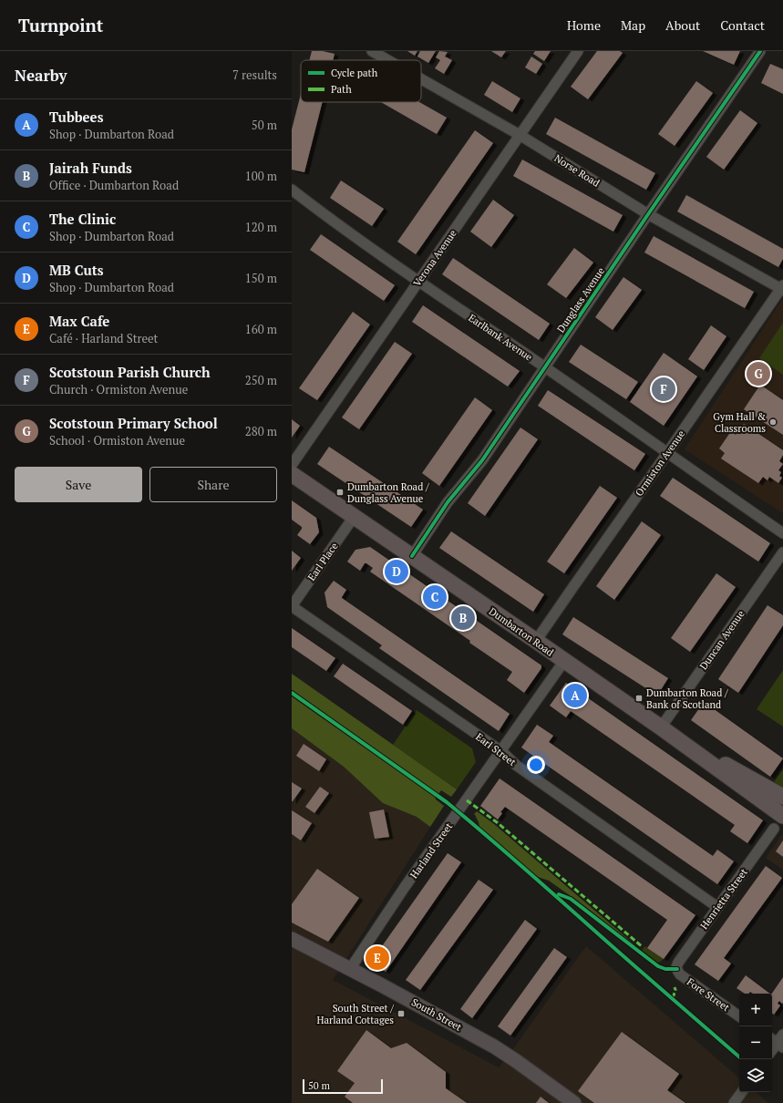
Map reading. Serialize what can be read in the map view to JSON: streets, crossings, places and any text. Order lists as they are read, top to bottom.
{
  "streets": {
    "main road": ["Dumbarton Road"],
    "street": [
      "Norse Road",
      "Verona Avenue",
      "Dunglass Avenue",
      "Earlbank Avenue",
      "Ormiston Avenue",
      "Earl Place",
      "Duncan Avenue",
      "Earl Street",
      "Harland Street",
      "Henrietta Street",
      "Fore Street",
      "South Street"
    ]
  },
  "crossings": [
    ["Norse Road", "Verona Avenue"],
    ["Norse Road", "Dunglass Avenue"],
    ["Norse Road", "Ormiston Avenue"],
    ["Verona Avenue", "Earlbank Avenue"],
    ["Dunglass Avenue", "Earlbank Avenue"],
    ["Dunglass Avenue", "Dumbarton Road"],
    ["Earlbank Avenue", "Ormiston Avenue"],
    ["Ormiston Avenue", "Dumbarton Road"],
    ["Earl Place", "Dumbarton Road"],
    ["Earl Place", "Earl Street"],
    ["Dumbarton Road", "Duncan Avenue"],
    ["Dumbarton Road", "Harland Street"],
    ["Dumbarton Road", "Henrietta Street"],
    ["Earl Street", "Harland Street"],
    ["Earl Street", "Henrietta Street"],
    ["Harland Street", "South Street"],
    ["Henrietta Street", "Fore Street"]
  ],
  "places": {
    "other": ["Gym Hall & Classrooms"],
    "transit": ["Dumbarton Road / Dunglass Avenue", "Dumbarton Road / Bank of Scotland", "South Street / Harland Cottages"]
  },
  "legend": ["Cycle path", "Path"],
  "scale_bar": "50 m",
  "page": {
    "header": "Turnpoint",
    "nav": [
      "Home",
      "Map",
      "About",
      "Contact"
    ],
    "heading": ["Nearby", "7 results"],
    "list": [
      {
        "mark": "A",
        "name": "Tubbees",
        "note": "Shop · Dumbarton Road",
        "value": "50 m"
      },
      {
        "mark": "B",
        "name": "Jairah Funds",
        "note": "Office · Dumbarton Road",
        "value": "100 m"
      },
      {
        "mark": "C",
        "name": "The Clinic",
        "note": "Shop · Dumbarton Road",
        "value": "120 m"
      },
      {
        "mark": "D",
        "name": "MB Cuts",
        "note": "Shop · Dumbarton Road",
        "value": "150 m"
      },
      {
        "mark": "E",
        "name": "Max Cafe",
        "note": "Café · Harland Street",
        "value": "160 m"
      },
      {
        "mark": "F",
        "name": "Scotstoun Parish Church",
        "note": "Church · Ormiston Avenue",
        "value": "250 m"
      },
      {
        "mark": "G",
        "name": "Scotstoun Primary School",
        "note": "School · Ormiston Avenue",
        "value": "280 m"
      }
    ],
    "pins": [
      "G",
      "F",
      "D",
      "C",
      "B",
      "A",
      "E"
    ],
    "buttons": ["Save", "Share"],
    "map_buttons": ["+", "−"],
    "scale": "50 m"
  }
}
